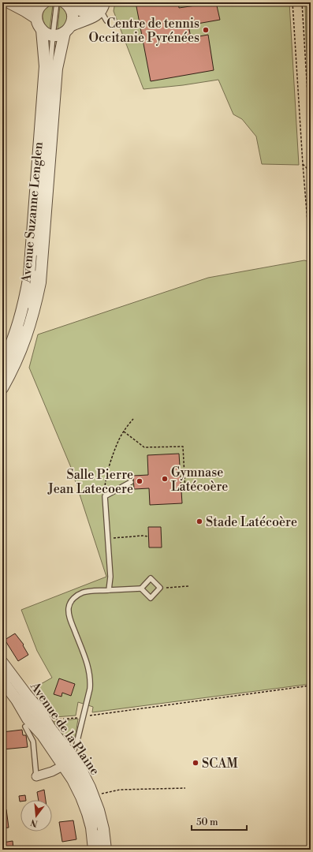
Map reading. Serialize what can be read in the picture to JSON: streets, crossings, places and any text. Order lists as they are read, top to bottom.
{
  "streets": {
    "street": ["Avenue Suzanne Lenglen", "Avenue de la Plaine"]
  },
  "places": [
    "Centre de tennis Occitanie Pyrénées",
    "Gymnase Latécoère",
    "Salle Pierre Jean Latecoere",
    "Stade Latécoère",
    "SCAM"
  ],
  "scale_bar": "50 m",
  "north": "bottom"
}
